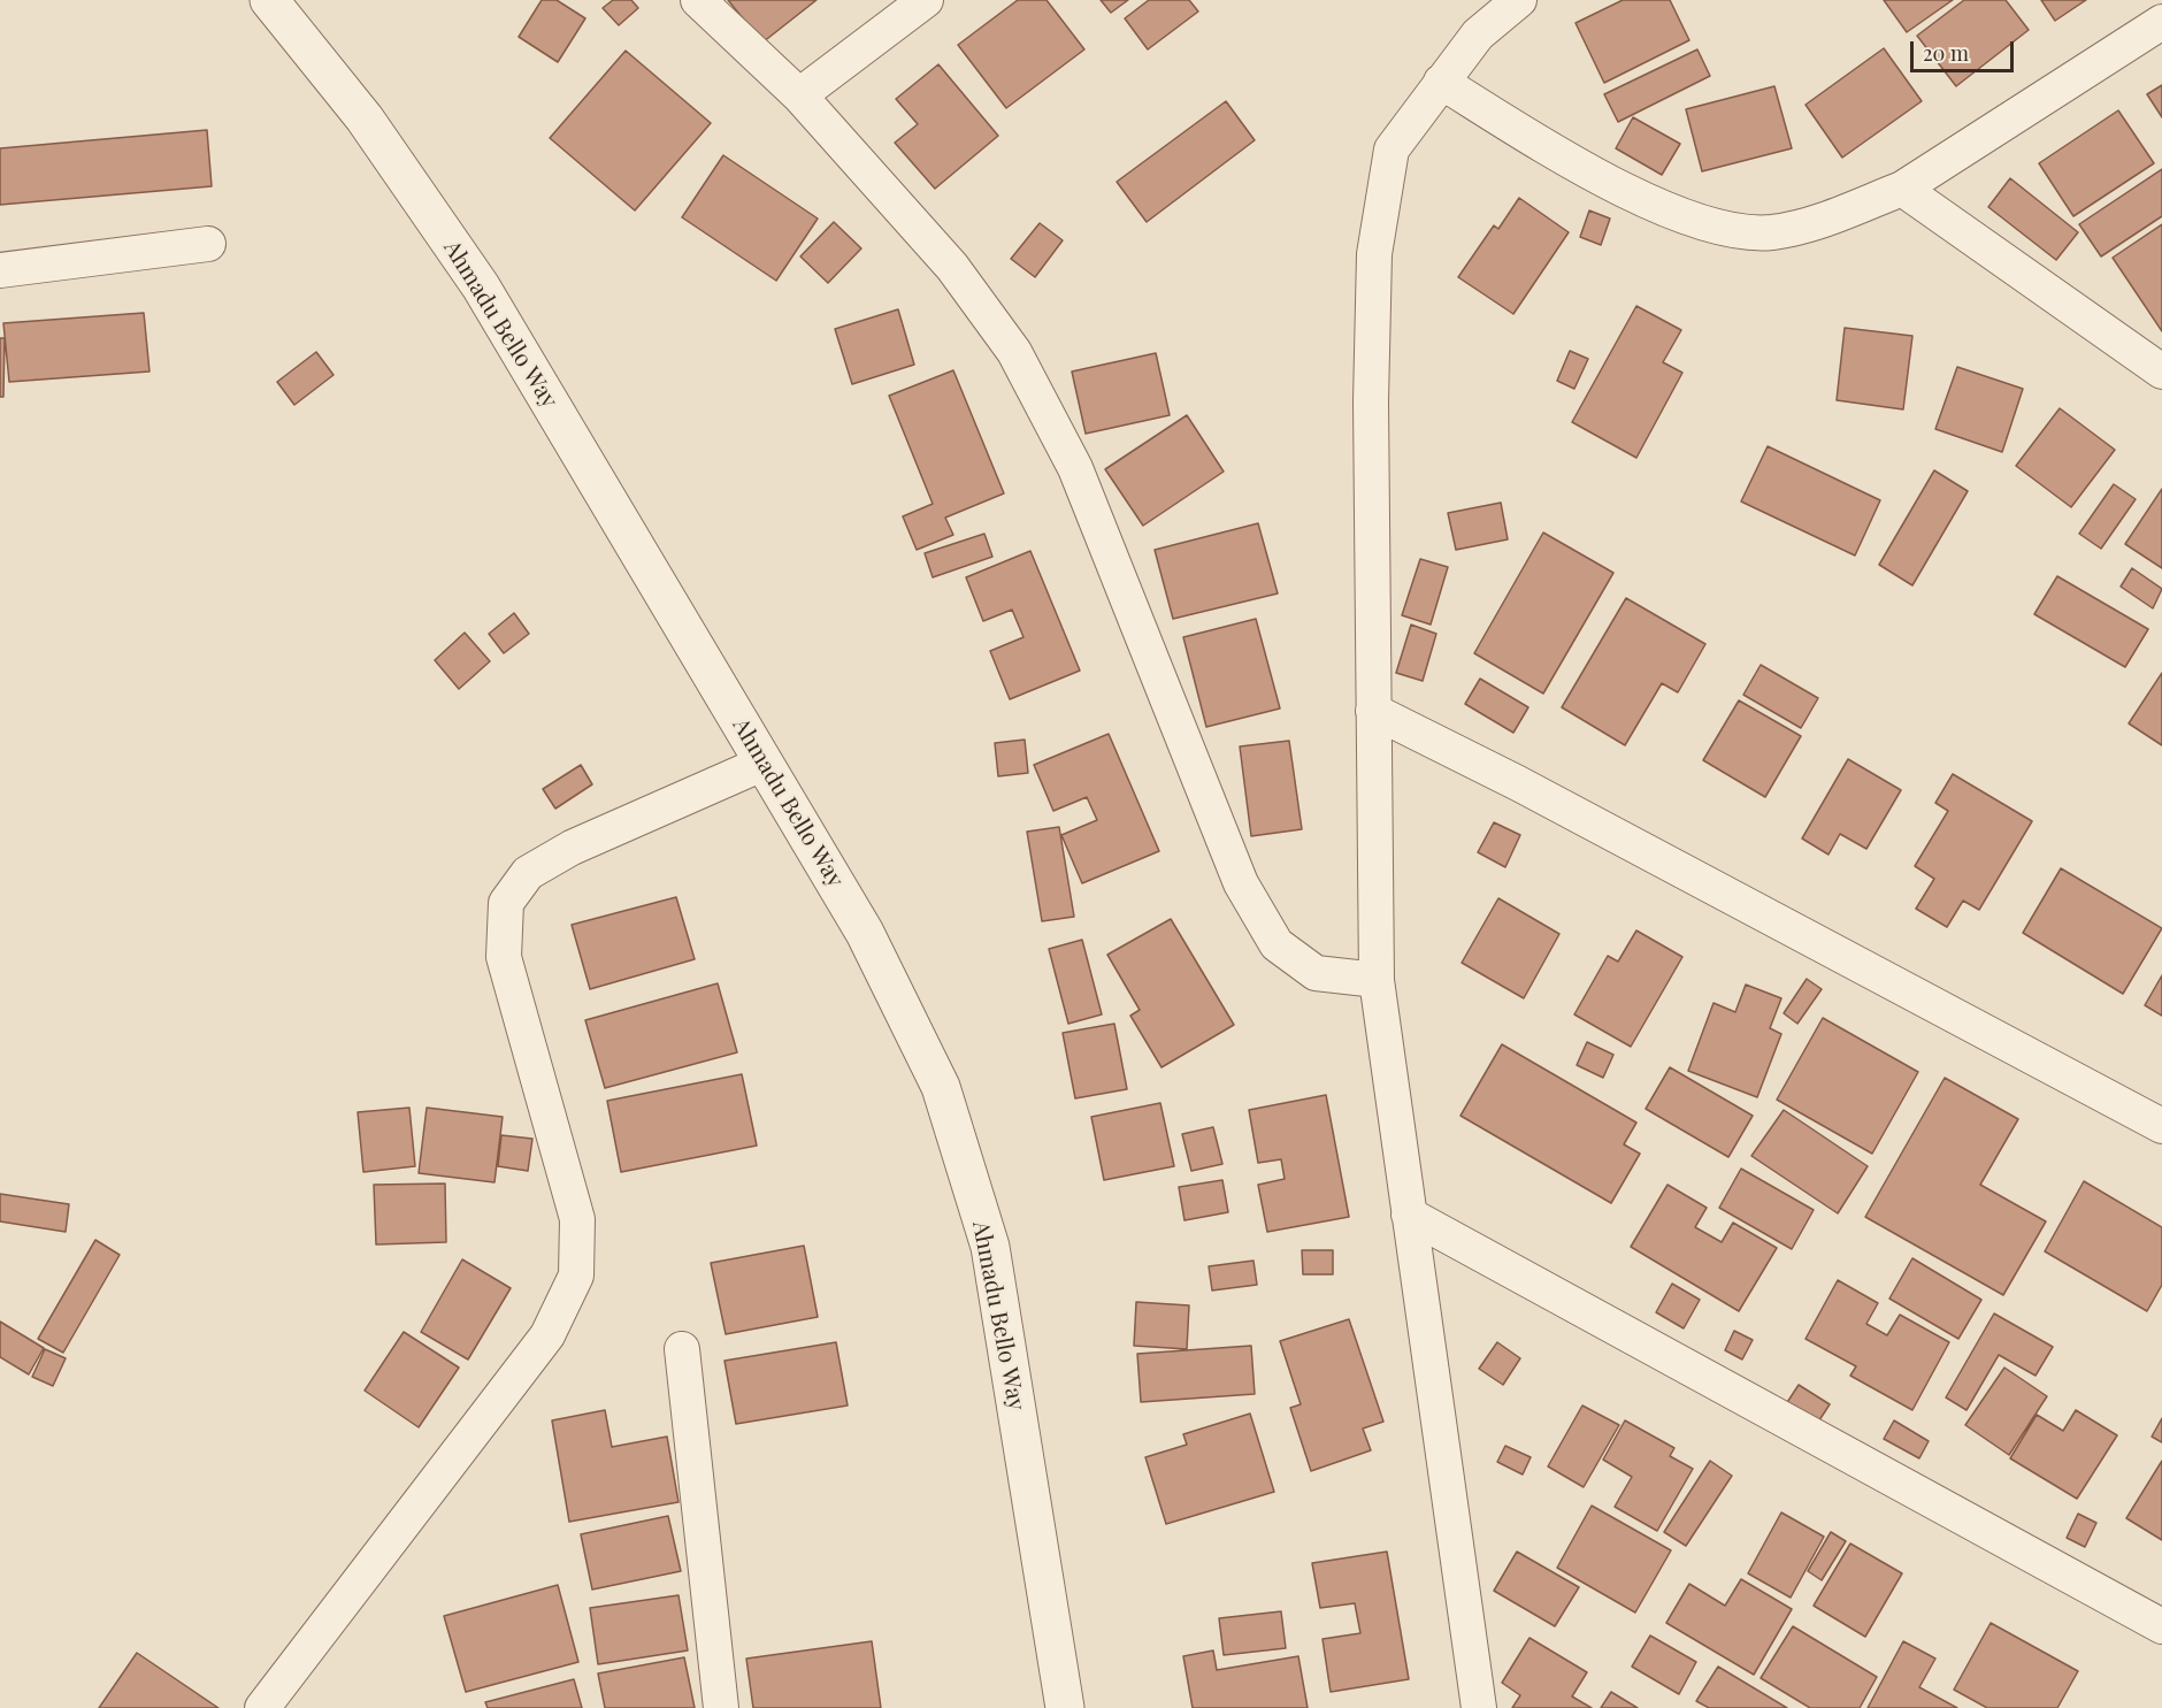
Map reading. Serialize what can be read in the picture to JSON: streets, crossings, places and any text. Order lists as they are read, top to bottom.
{
  "streets": {
    "street": ["Ahmadu Bello Way"]
  },
  "scale_bar": "20 m"
}
